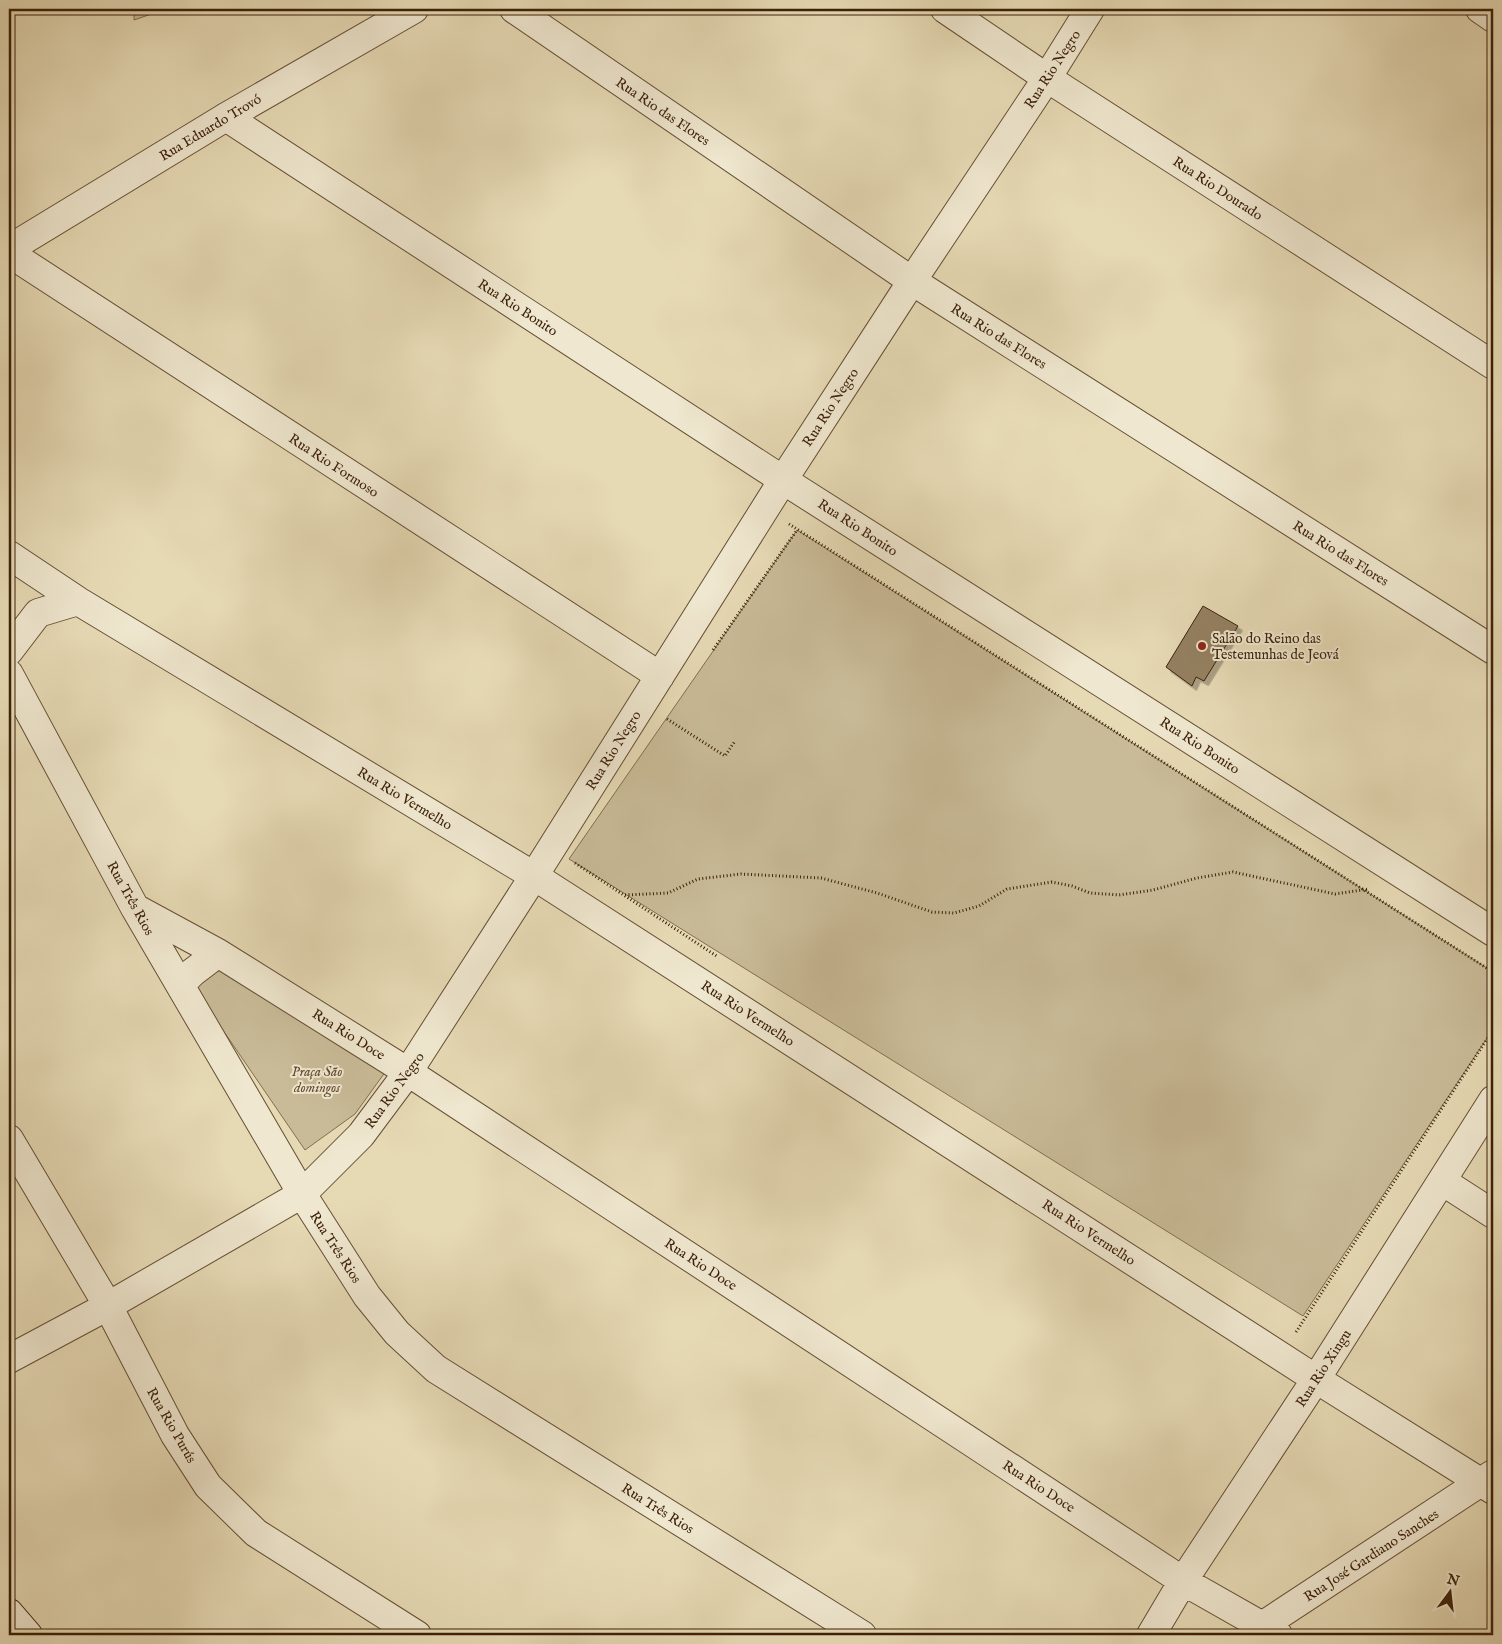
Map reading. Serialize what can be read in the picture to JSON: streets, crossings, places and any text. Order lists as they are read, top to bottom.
{
  "streets": {
    "street": [
      "Rua Rio Negro",
      "Rua Rio das Flores",
      "Rua Eduardo Trovó",
      "Rua Rio Dourado",
      "Rua Rio Bonito",
      "Rua Rio Formoso",
      "Rua Rio Vermelho",
      "Rua Três Rios",
      "Rua Rio Doce",
      "Rua Rio Xingu",
      "Rua Rio Purús",
      "Rua José Gardiano Sanches"
    ]
  },
  "crossings": [
    ["Rua Rio Negro", "Rua Rio das Flores"],
    ["Rua Rio Negro", "Rua Rio Dourado"],
    ["Rua Rio Negro", "Rua Rio Bonito"],
    ["Rua Rio Negro", "Rua Rio Formoso"],
    ["Rua Rio Negro", "Rua Rio Vermelho"],
    ["Rua Rio Negro", "Rua Três Rios"],
    ["Rua Rio Negro", "Rua Rio Doce"],
    ["Rua Rio Negro", "Rua Rio Purús"],
    ["Rua Eduardo Trovó", "Rua Rio Bonito"],
    ["Rua Rio Vermelho", "Rua Rio Xingu"],
    ["Rua Rio Vermelho", "Rua José Gardiano Sanches"],
    ["Rua Três Rios", "Rua Rio Doce"],
    ["Rua Rio Doce", "Rua Rio Xingu"],
    ["Rua Rio Doce", "Rua José Gardiano Sanches"]
  ],
  "parks": ["Praça São domingos"],
  "places": ["Salão do Reino das Testemunhas de Jeová"],
  "north": "top"
}
